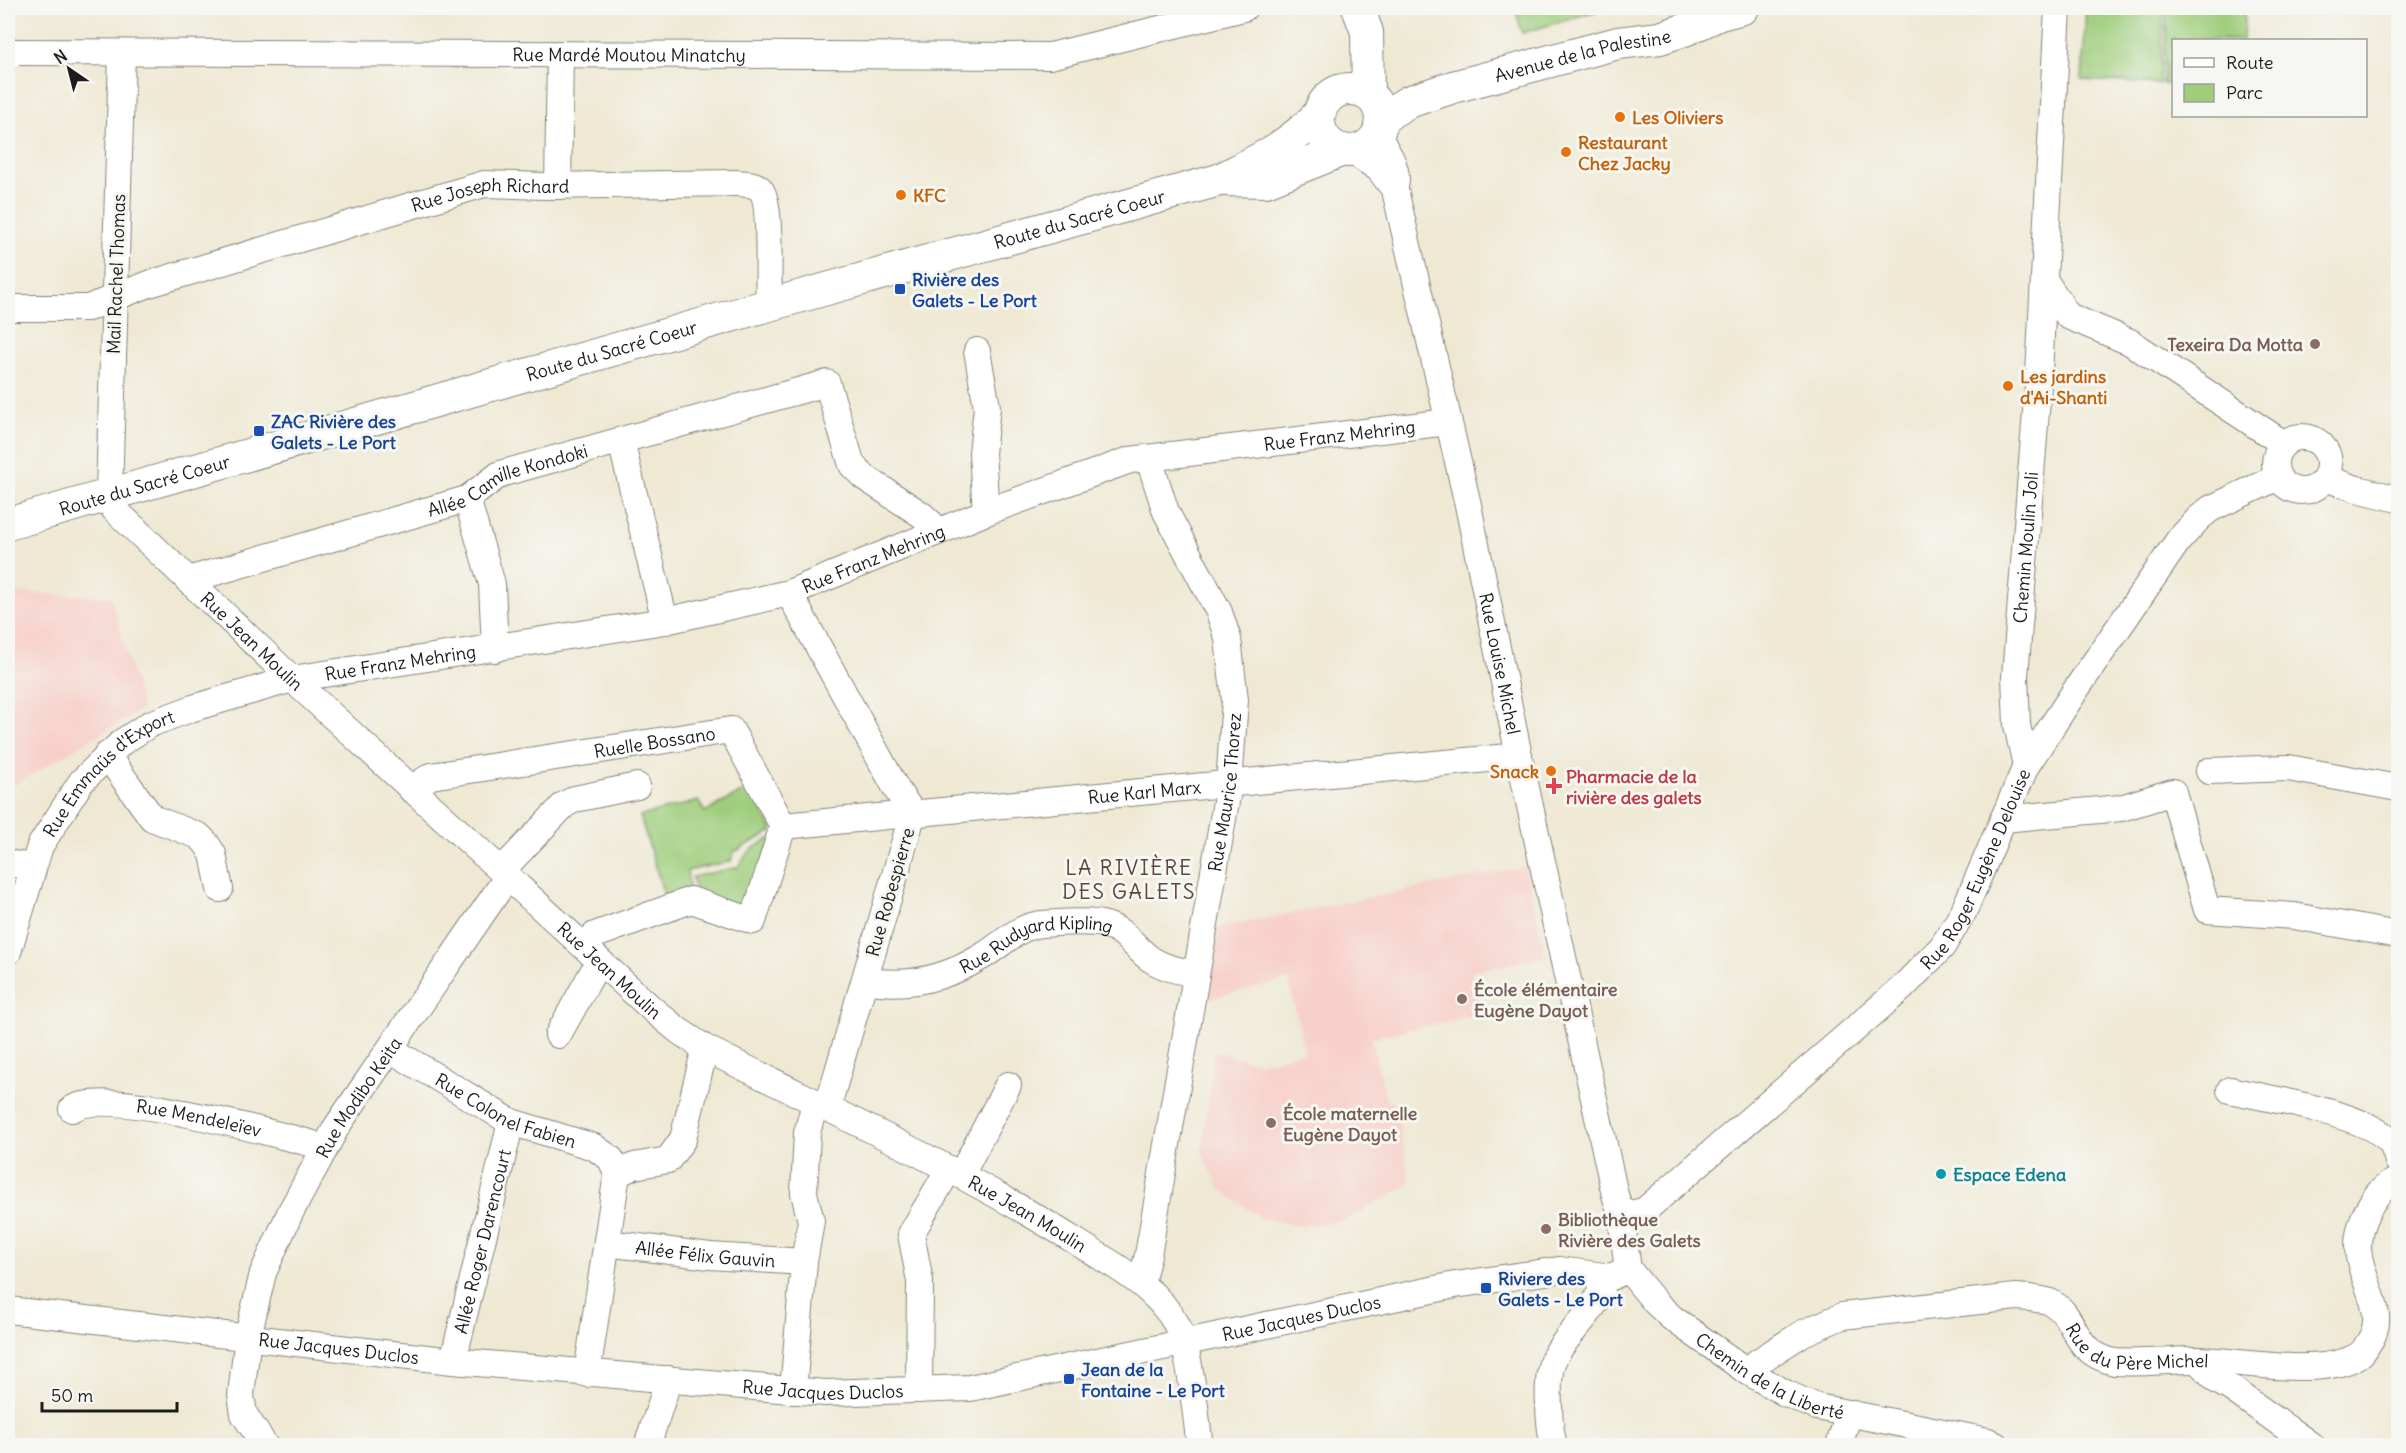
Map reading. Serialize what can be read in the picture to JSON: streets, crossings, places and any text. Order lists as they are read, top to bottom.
{
  "streets": {
    "main road": ["Avenue de la Palestine", "Route du Sacré Coeur"],
    "street": [
      "Rue Mardé Moutou Minatchy",
      "Rue Joseph Richard",
      "Mail Rachel Thomas",
      "Rue Franz Mehring",
      "Allée Camille Kondoki",
      "Chemin Moulin Joli",
      "Rue Jean Moulin",
      "Rue Louise Michel",
      "Ruelle Bossano",
      "Rue Emmaüs d'Export",
      "Rue Karl Marx",
      "Rue Maurice Thorez",
      "Rue Roger Eugène Delouise",
      "Rue Robespierre",
      "Rue Rudyard Kipling",
      "Rue Modibo Keita",
      "Rue Colonel Fabien",
      "Rue Mendeleïev",
      "Allée Roger Darencourt",
      "Allée Félix Gauvin",
      "Rue Jacques Duclos",
      "Rue du Père Michel",
      "Chemin de la Liberté"
    ]
  },
  "crossings": [
    ["Rue Mardé Moutou Minatchy", "Mail Rachel Thomas"],
    ["Avenue de la Palestine", "Route du Sacré Coeur"],
    ["Avenue de la Palestine", "Rue Louise Michel"],
    ["Rue Joseph Richard", "Route du Sacré Coeur"],
    ["Rue Joseph Richard", "Mail Rachel Thomas"],
    ["Route du Sacré Coeur", "Mail Rachel Thomas"],
    ["Route du Sacré Coeur", "Rue Jean Moulin"],
    ["Route du Sacré Coeur", "Rue Louise Michel"],
    ["Mail Rachel Thomas", "Rue Jean Moulin"],
    ["Rue Franz Mehring", "Allée Camille Kondoki"],
    ["Rue Franz Mehring", "Rue Jean Moulin"],
    ["Rue Franz Mehring", "Rue Louise Michel"],
    ["Rue Franz Mehring", "Rue Emmaüs d'Export"],
    ["Rue Franz Mehring", "Rue Maurice Thorez"],
    ["Rue Franz Mehring", "Rue Robespierre"],
    ["Allée Camille Kondoki", "Rue Jean Moulin"],
    ["Chemin Moulin Joli", "Rue Roger Eugène Delouise"],
    ["Rue Jean Moulin", "Ruelle Bossano"],
    ["Rue Jean Moulin", "Rue Emmaüs d'Export"],
    ["Rue Jean Moulin", "Rue Maurice Thorez"],
    ["Rue Jean Moulin", "Rue Robespierre"],
    ["Rue Jean Moulin", "Rue Modibo Keita"],
    ["Rue Jean Moulin", "Rue Jacques Duclos"],
    ["Rue Louise Michel", "Rue Karl Marx"],
    ["Rue Louise Michel", "Rue Roger Eugène Delouise"],
    ["Ruelle Bossano", "Rue Karl Marx"],
    ["Rue Karl Marx", "Rue Maurice Thorez"],
    ["Rue Karl Marx", "Rue Robespierre"],
    ["Rue Maurice Thorez", "Rue Rudyard Kipling"],
    ["Rue Robespierre", "Rue Rudyard Kipling"],
    ["Rue Robespierre", "Allée Félix Gauvin"],
    ["Rue Robespierre", "Rue Jacques Duclos"],
    ["Rue Modibo Keita", "Rue Colonel Fabien"],
    ["Rue Modibo Keita", "Rue Mendeleïev"],
    ["Rue Modibo Keita", "Rue Jacques Duclos"],
    ["Rue Colonel Fabien", "Allée Roger Darencourt"],
    ["Allée Roger Darencourt", "Rue Jacques Duclos"],
    ["Rue Jacques Duclos", "Chemin de la Liberté"],
    ["Rue du Père Michel", "Chemin de la Liberté"]
  ],
  "districts": ["LA RIVIÈRE DES GALETS"],
  "places": {
    "other": [
      "Les Oliviers",
      "Restaurant Chez Jacky",
      "KFC",
      "Texeira Da Motta",
      "Les jardins d'Ai-Shanti",
      "Snack",
      "École élémentaire Eugène Dayot",
      "École maternelle Eugène Dayot",
      "Espace Edena",
      "Bibliothèque Rivière des Galets"
    ],
    "transit": [
      "Rivière des Galets - Le Port",
      "ZAC Rivière des Galets - Le Port",
      "Riviere des Galets - Le Port",
      "Jean de la Fontaine - Le Port"
    ],
    "health": ["Pharmacie de la rivière des galets"]
  },
  "legend": ["Route", "Parc"],
  "scale_bar": "50 m",
  "north": "top left"
}
